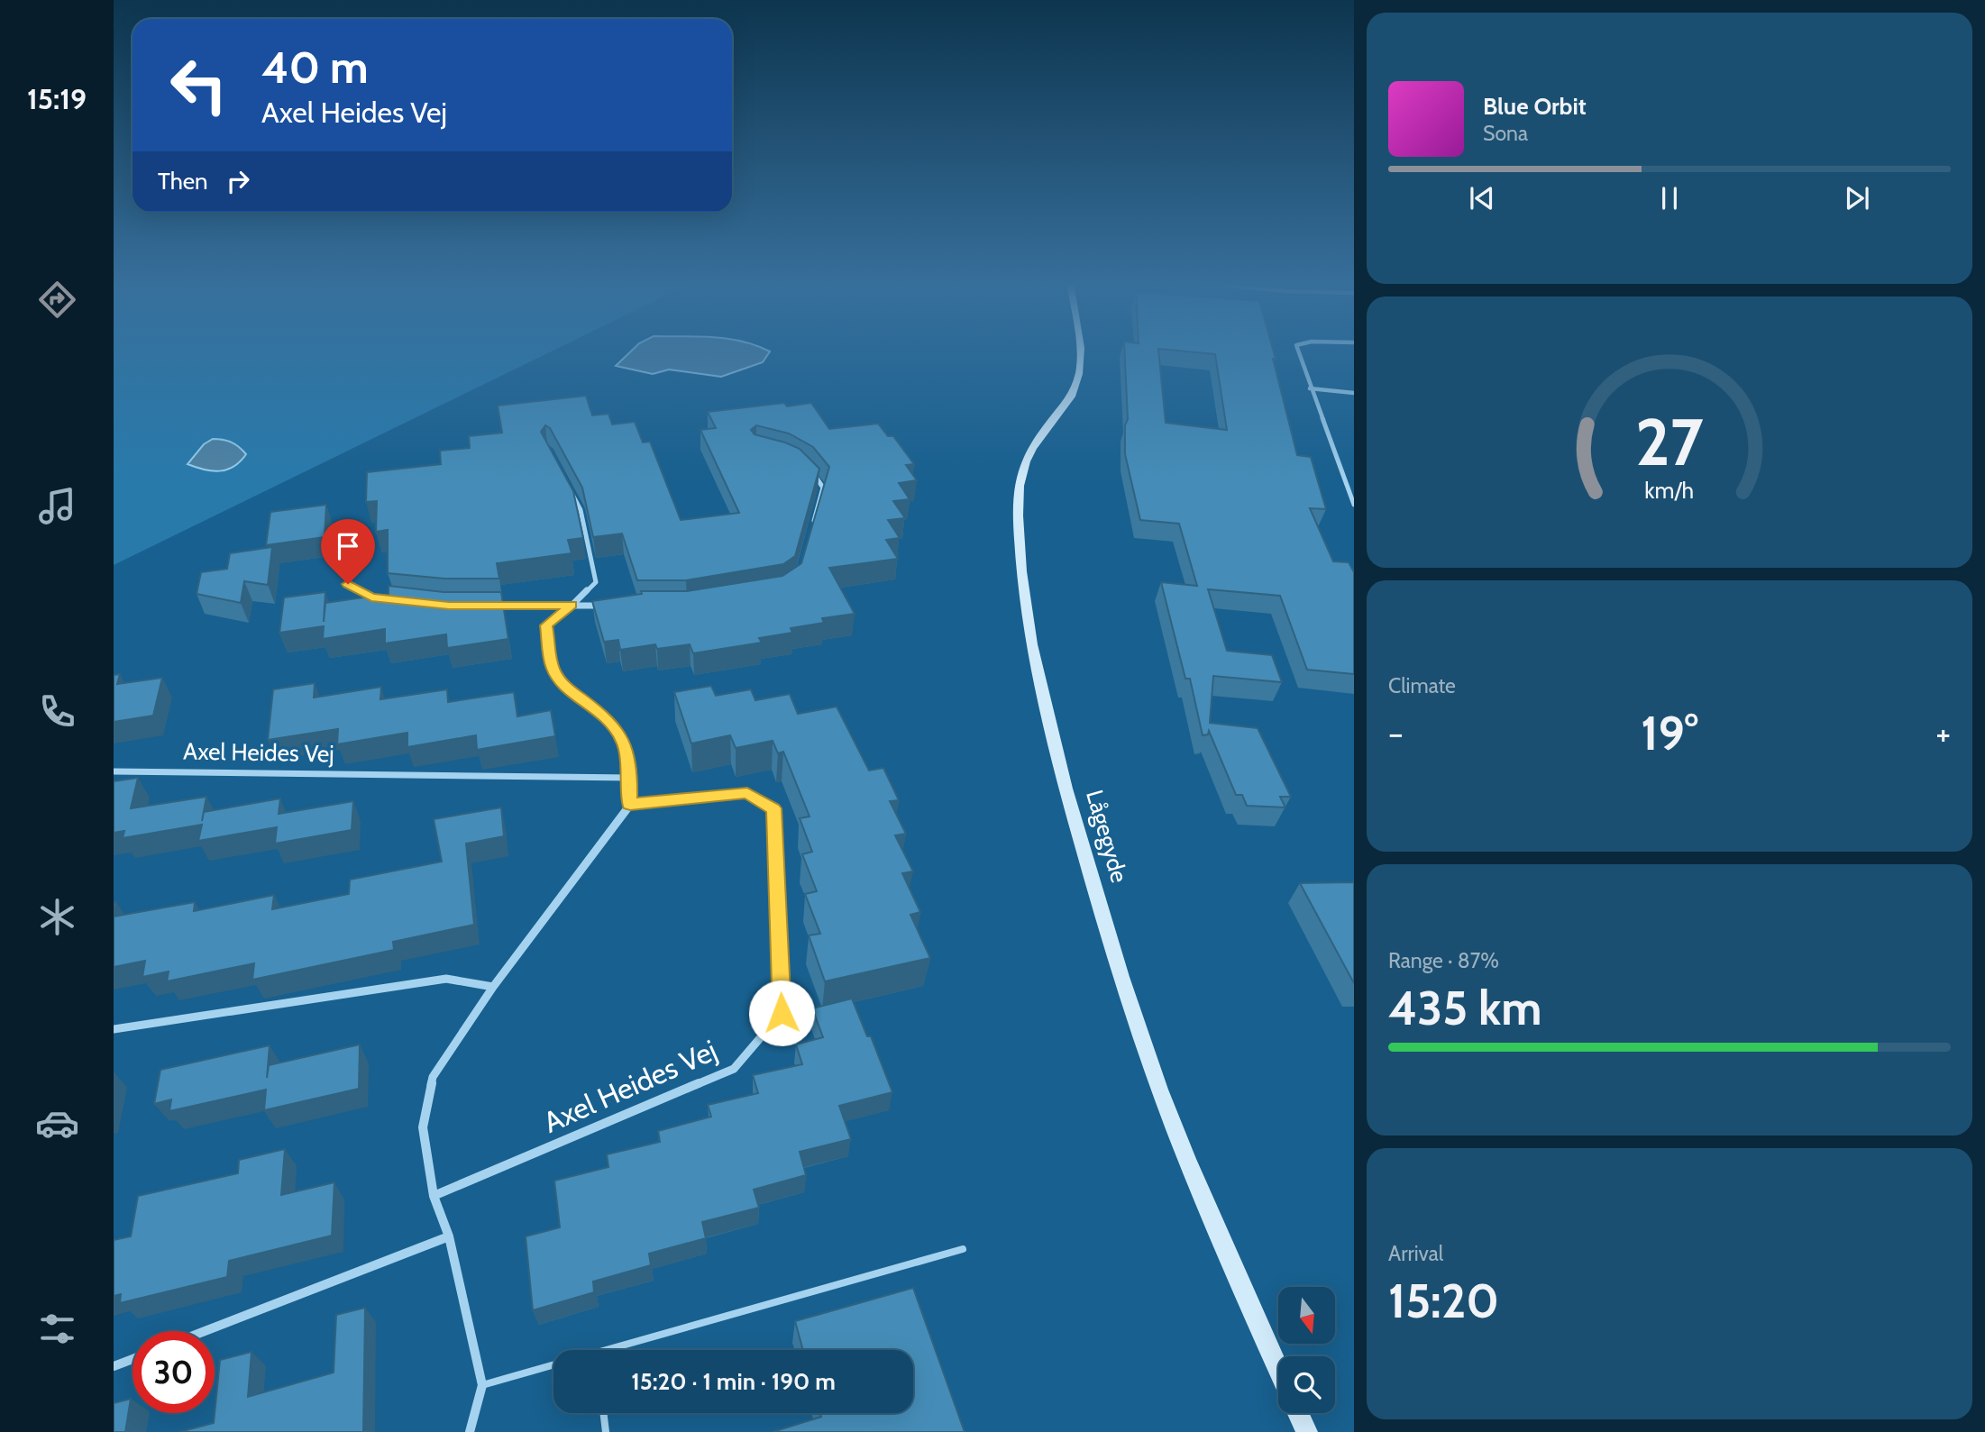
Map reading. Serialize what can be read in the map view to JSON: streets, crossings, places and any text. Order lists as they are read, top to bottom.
{
  "streets": {
    "street": ["Axel Heides Vej", "Lågegyde"]
  },
  "north": "bottom",
  "page": {
    "tabs": "15:19",
    "turn": ["40 m", "Axel Heides Vej"],
    "song": ["Blue Orbit", "Sona"],
    "then": "Then",
    "tile": [
      "Climate",
      ["Range · 87%", "435 km"],
      ["Arrival", "15:20"]
    ],
    "heat": ["−", "19°", "+"],
    "limit": "30",
    "trip": "15:20 · 1 min · 190 m",
    "gauge": ["27", "km/h"]
  }
}
